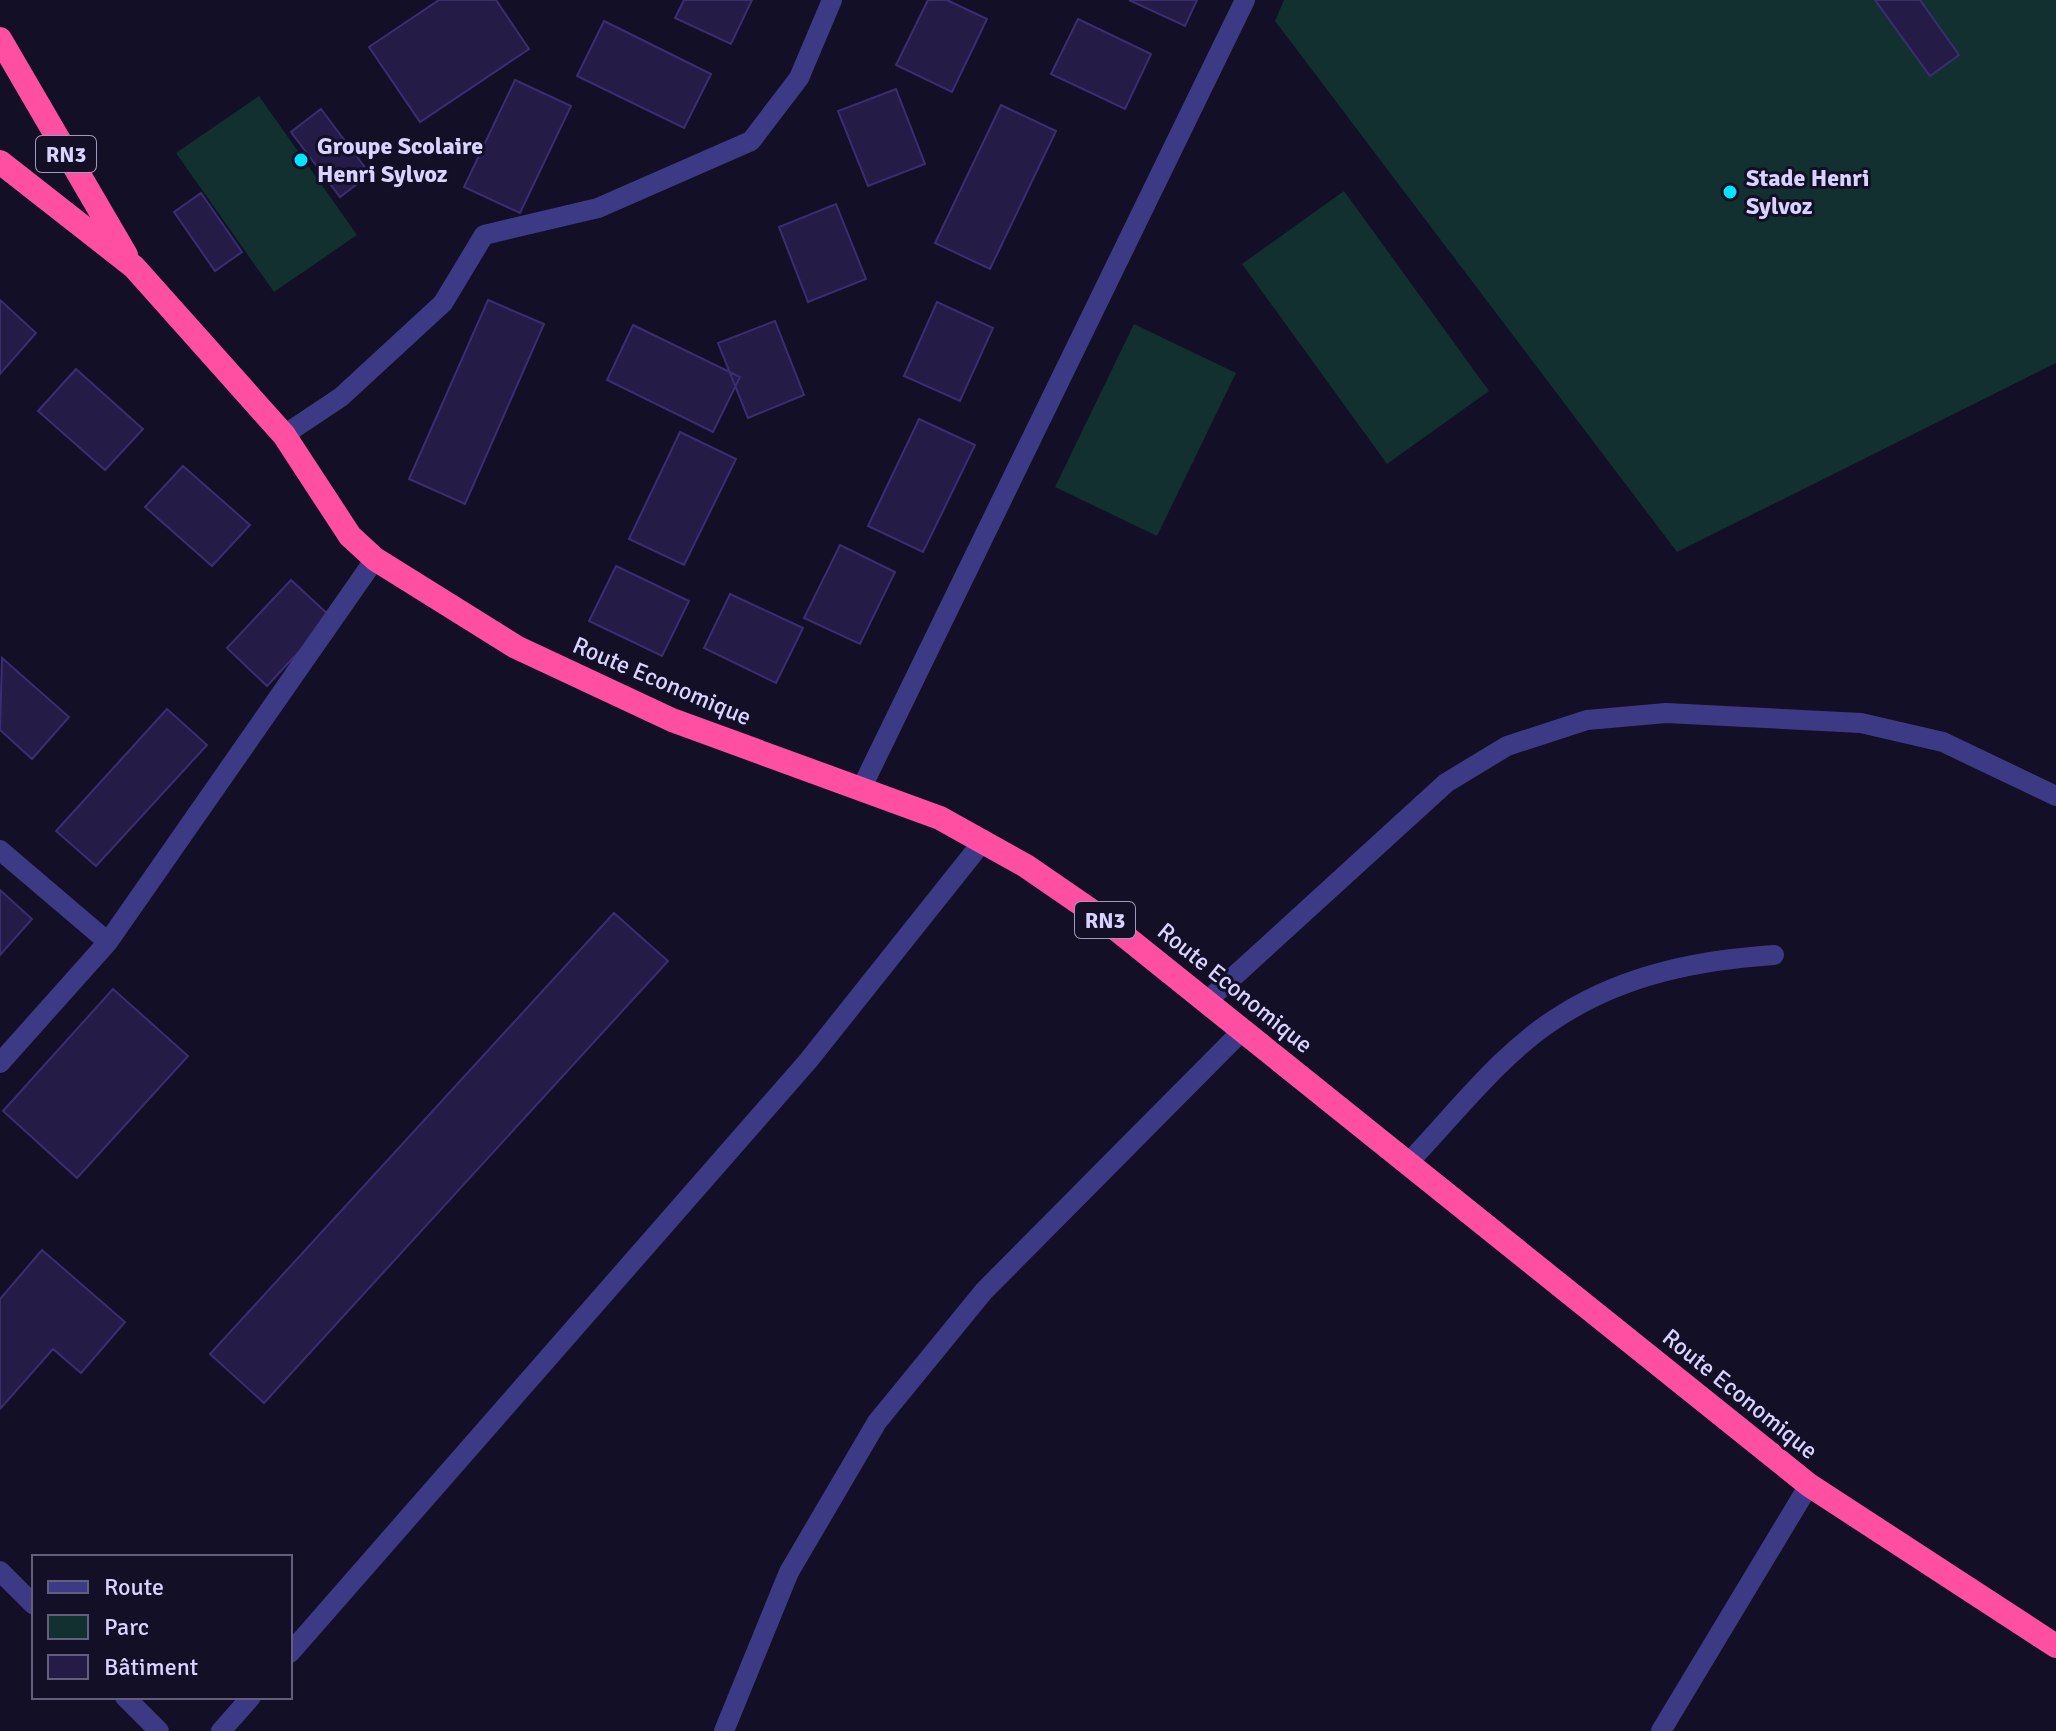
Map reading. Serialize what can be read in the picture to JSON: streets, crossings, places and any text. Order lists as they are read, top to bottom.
{
  "streets": {
    "highway": ["RN3", "Route Economique"]
  },
  "places": ["Groupe Scolaire Henri Sylvoz", "Stade Henri Sylvoz"],
  "legend": ["Route", "Parc", "Bâtiment"]
}
